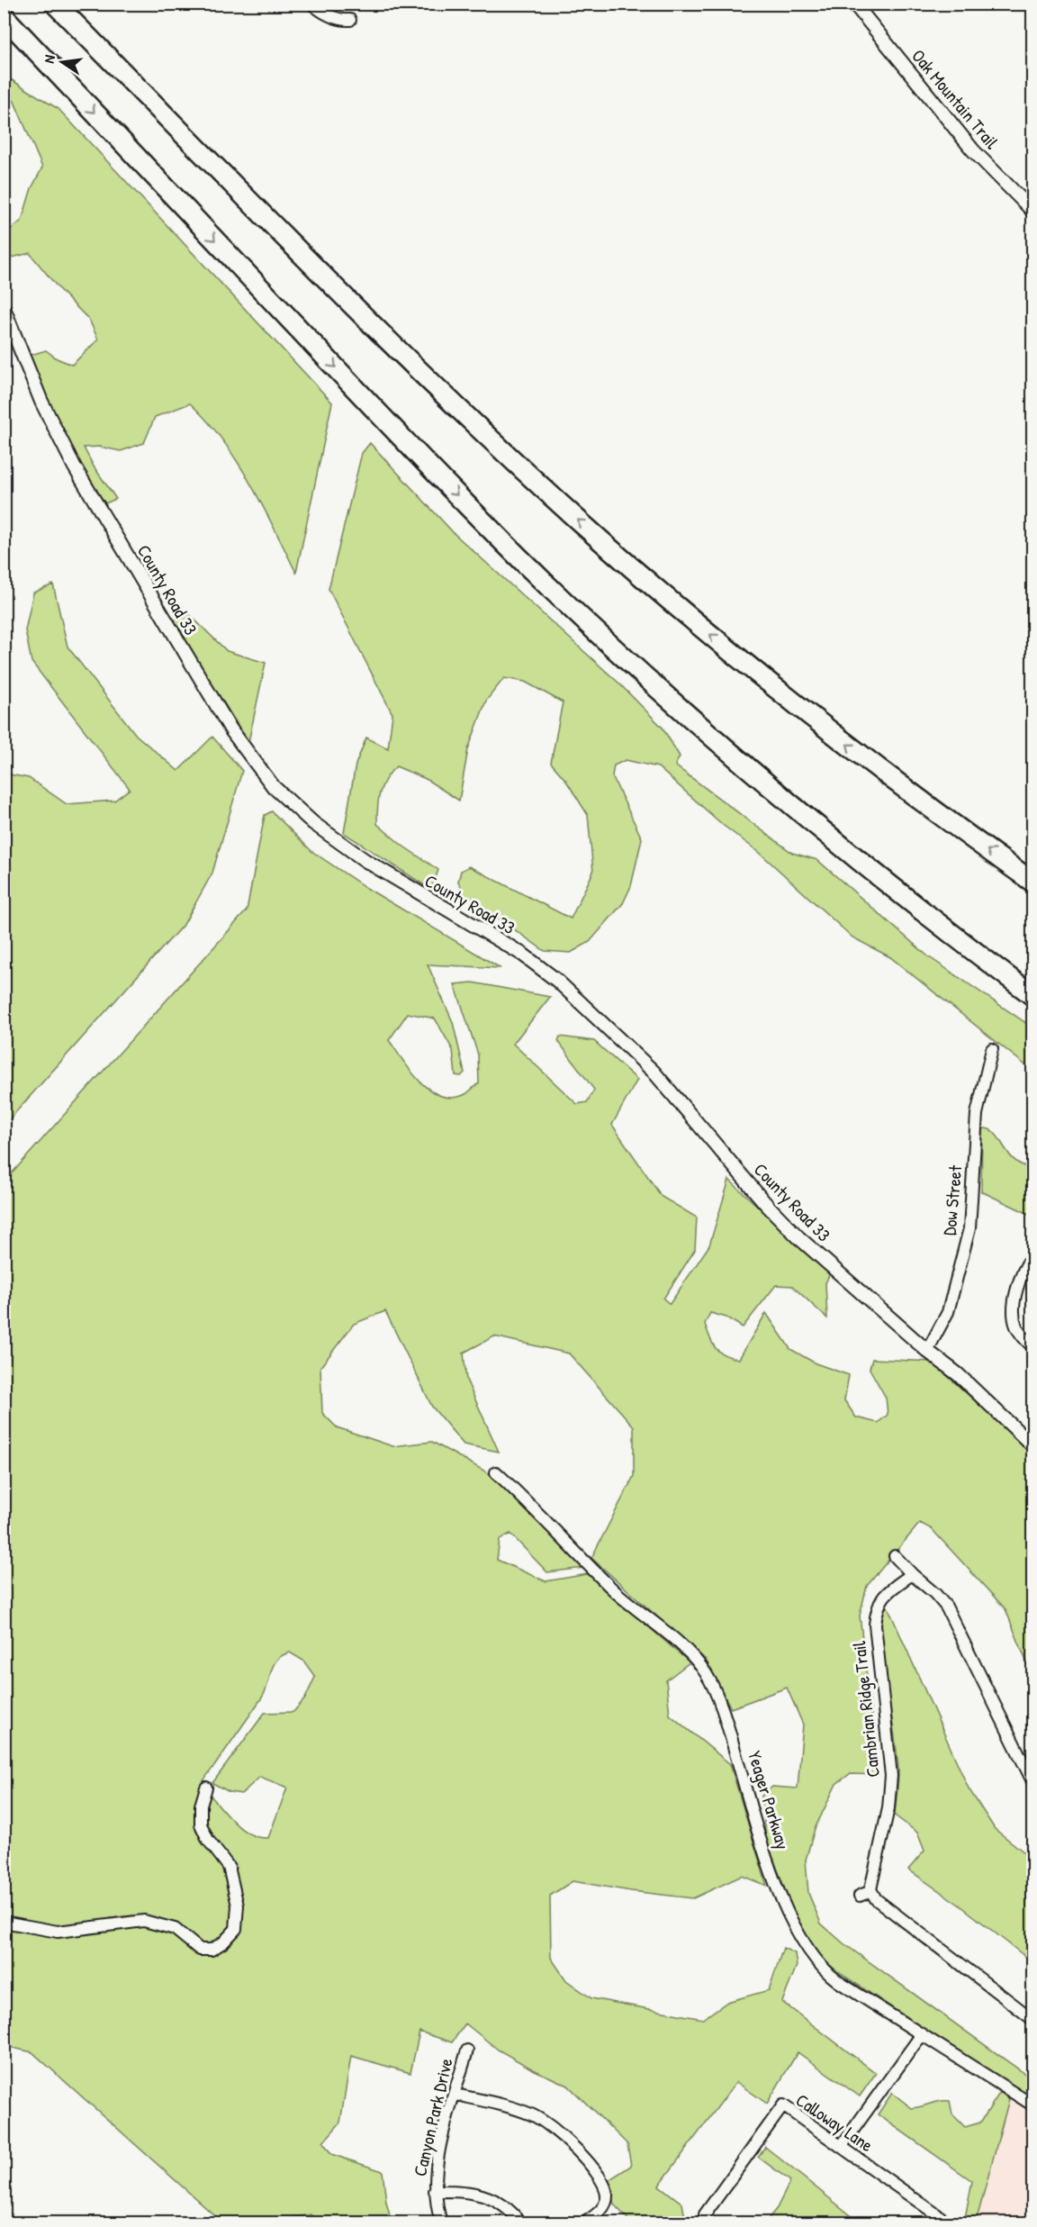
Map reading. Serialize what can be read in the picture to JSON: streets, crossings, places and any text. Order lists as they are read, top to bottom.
{
  "streets": {
    "street": [
      "Oak Mountain Trail",
      "County Road 33",
      "Dow Street",
      "Cambrian Ridge Trail",
      "Yeager Parkway",
      "Canyon Park Drive",
      "Calloway Lane"
    ]
  },
  "crossings": [
    ["County Road 33", "Dow Street"]
  ],
  "north": "left"
}
